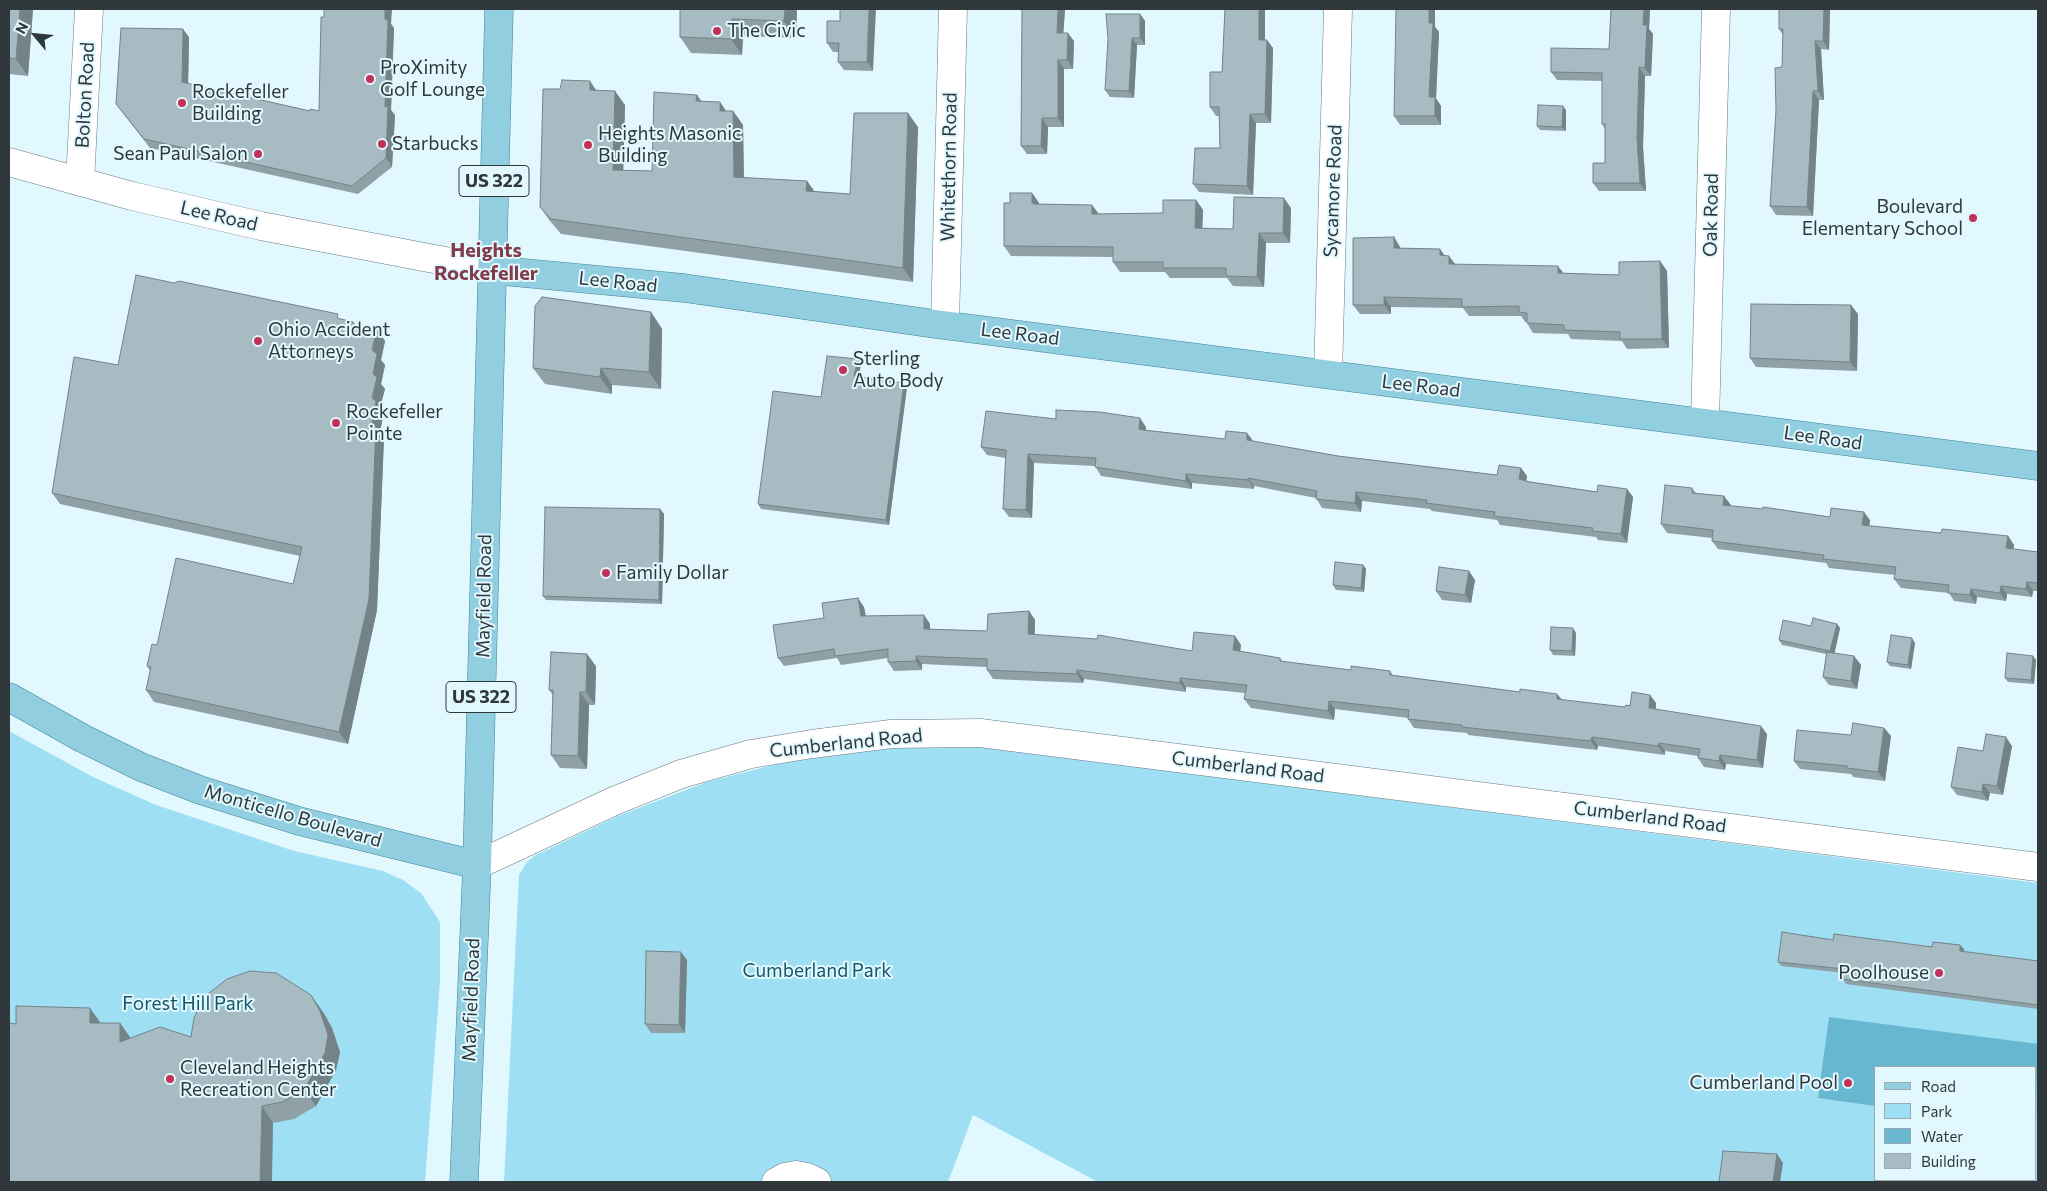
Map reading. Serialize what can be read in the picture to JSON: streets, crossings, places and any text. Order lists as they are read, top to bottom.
{
  "streets": {
    "main road": [
      "US 322",
      "Lee Road",
      "Mayfield Road",
      "Monticello Boulevard"
    ],
    "street": [
      "Bolton Road",
      "Whitethorn Road",
      "Sycamore Road",
      "Oak Road",
      "Cumberland Road"
    ]
  },
  "crossings": [
    ["Bolton Road", "Lee Road"],
    ["Whitethorn Road", "Lee Road"],
    ["Sycamore Road", "Lee Road"],
    ["Oak Road", "Lee Road"],
    ["Lee Road", "Mayfield Road"],
    ["Mayfield Road", "Cumberland Road"],
    ["Mayfield Road", "Monticello Boulevard"],
    ["Cumberland Road", "Monticello Boulevard"]
  ],
  "districts": ["Heights Rockefeller"],
  "parks": ["Cumberland Park", "Forest Hill Park"],
  "places": [
    "The Civic",
    "ProXimity Golf Lounge",
    "Rockefeller Building",
    "Starbucks",
    "Heights Masonic Building",
    "Sean Paul Salon",
    "Boulevard Elementary School",
    "Ohio Accident Attorneys",
    "Sterling Auto Body",
    "Rockefeller Pointe",
    "Family Dollar",
    "Poolhouse",
    "Cleveland Heights Recreation Center",
    "Cumberland Pool"
  ],
  "legend": [
    "Road",
    "Park",
    "Water",
    "Building"
  ],
  "north": "top left"
}
